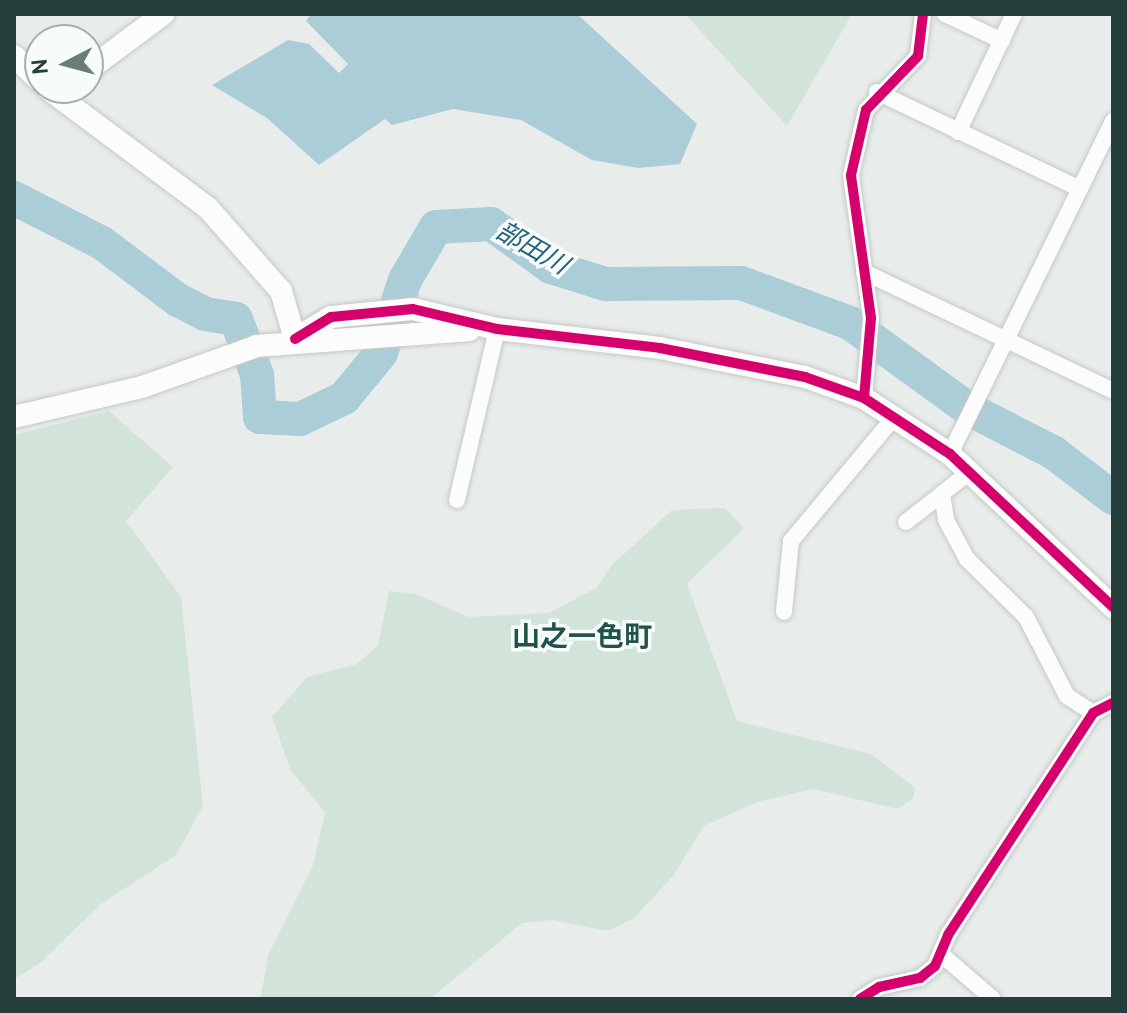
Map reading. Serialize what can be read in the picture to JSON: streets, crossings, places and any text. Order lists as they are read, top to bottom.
{
  "districts": ["山之一色町"],
  "water": ["部田川"],
  "north": "left"
}
